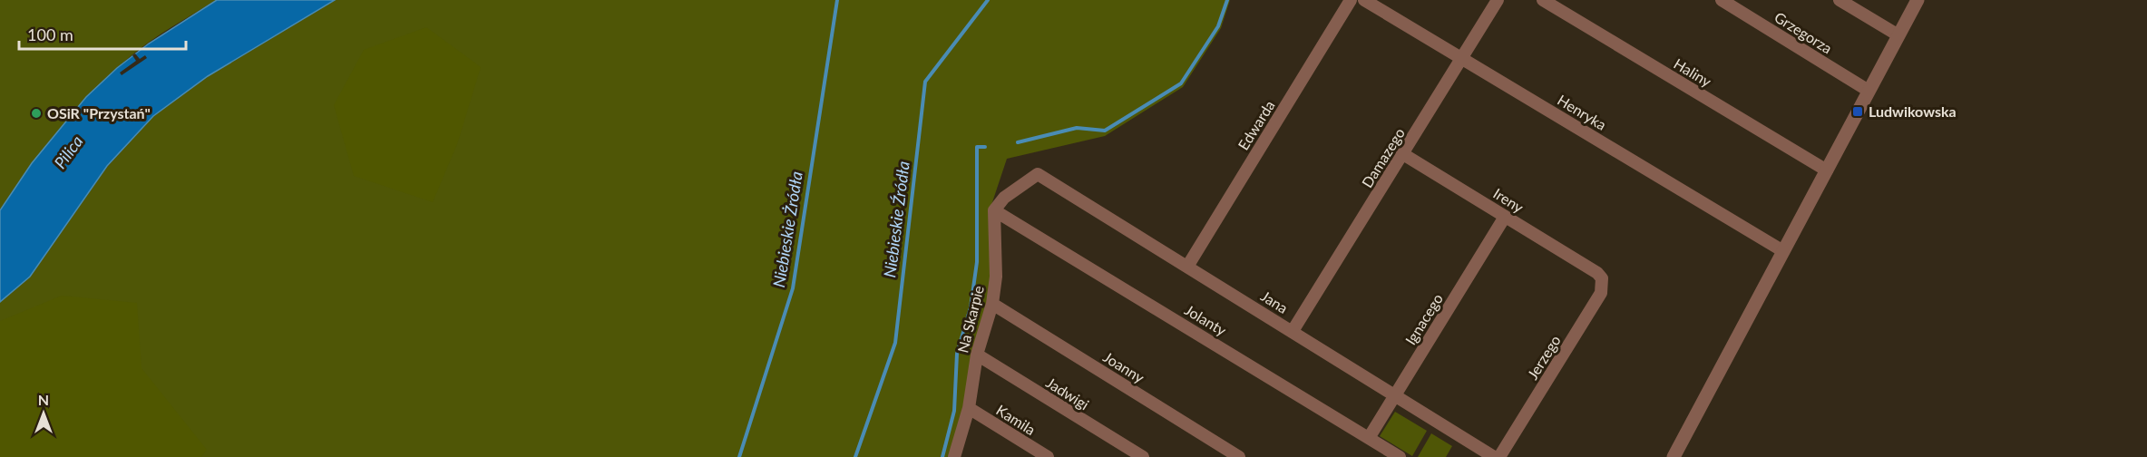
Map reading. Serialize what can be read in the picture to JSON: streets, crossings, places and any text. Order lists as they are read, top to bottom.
{
  "streets": {
    "street": [
      "Grzegorza",
      "Haliny",
      "Henryka",
      "Edwarda",
      "Damazego",
      "Ireny",
      "Jana",
      "Na Skarpie",
      "Ignacego",
      "Jolanty",
      "Jerzego",
      "Joanny",
      "Jadwigi",
      "Kamila"
    ]
  },
  "crossings": [
    ["Henryka", "Damazego"],
    ["Edwarda", "Jana"],
    ["Damazego", "Ireny"],
    ["Damazego", "Jana"],
    ["Ireny", "Ignacego"],
    ["Ireny", "Jerzego"],
    ["Jana", "Na Skarpie"],
    ["Jana", "Ignacego"],
    ["Jana", "Jolanty"],
    ["Na Skarpie", "Jolanty"],
    ["Na Skarpie", "Joanny"],
    ["Na Skarpie", "Jadwigi"],
    ["Na Skarpie", "Kamila"],
    ["Ignacego", "Jolanty"]
  ],
  "water": ["Pilica", "Niebieskie Źródła", "Niebieskie Żródła"],
  "places": {
    "transit": ["Ludwikowska"],
    "other": ["OSiR \"Przystań\""]
  },
  "scale_bar": "100 m",
  "north": "top"
}
